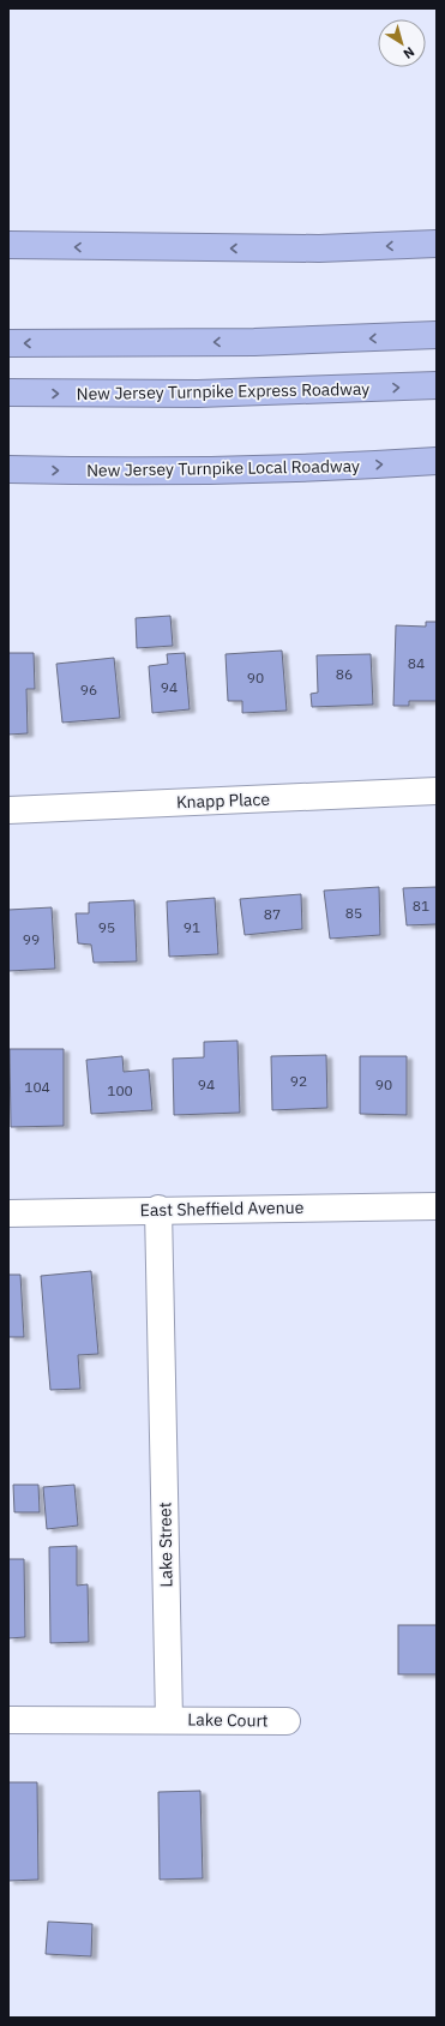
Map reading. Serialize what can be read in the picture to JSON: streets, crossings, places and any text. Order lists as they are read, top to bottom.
{
  "streets": {
    "highway": ["New Jersey Turnpike Express Roadway", "New Jersey Turnpike Local Roadway"],
    "street": [
      "Knapp Place",
      "East Sheffield Avenue",
      "Lake Street",
      "Lake Court"
    ]
  },
  "crossings": [
    ["East Sheffield Avenue", "Lake Street"],
    ["Lake Street", "Lake Court"]
  ],
  "house_numbers": [
    "84",
    "86",
    "90",
    "94",
    "96",
    "81",
    "85",
    "87",
    "95",
    "91",
    "99",
    "92",
    "94",
    "90",
    "104",
    "100"
  ],
  "north": "bottom right"
}
